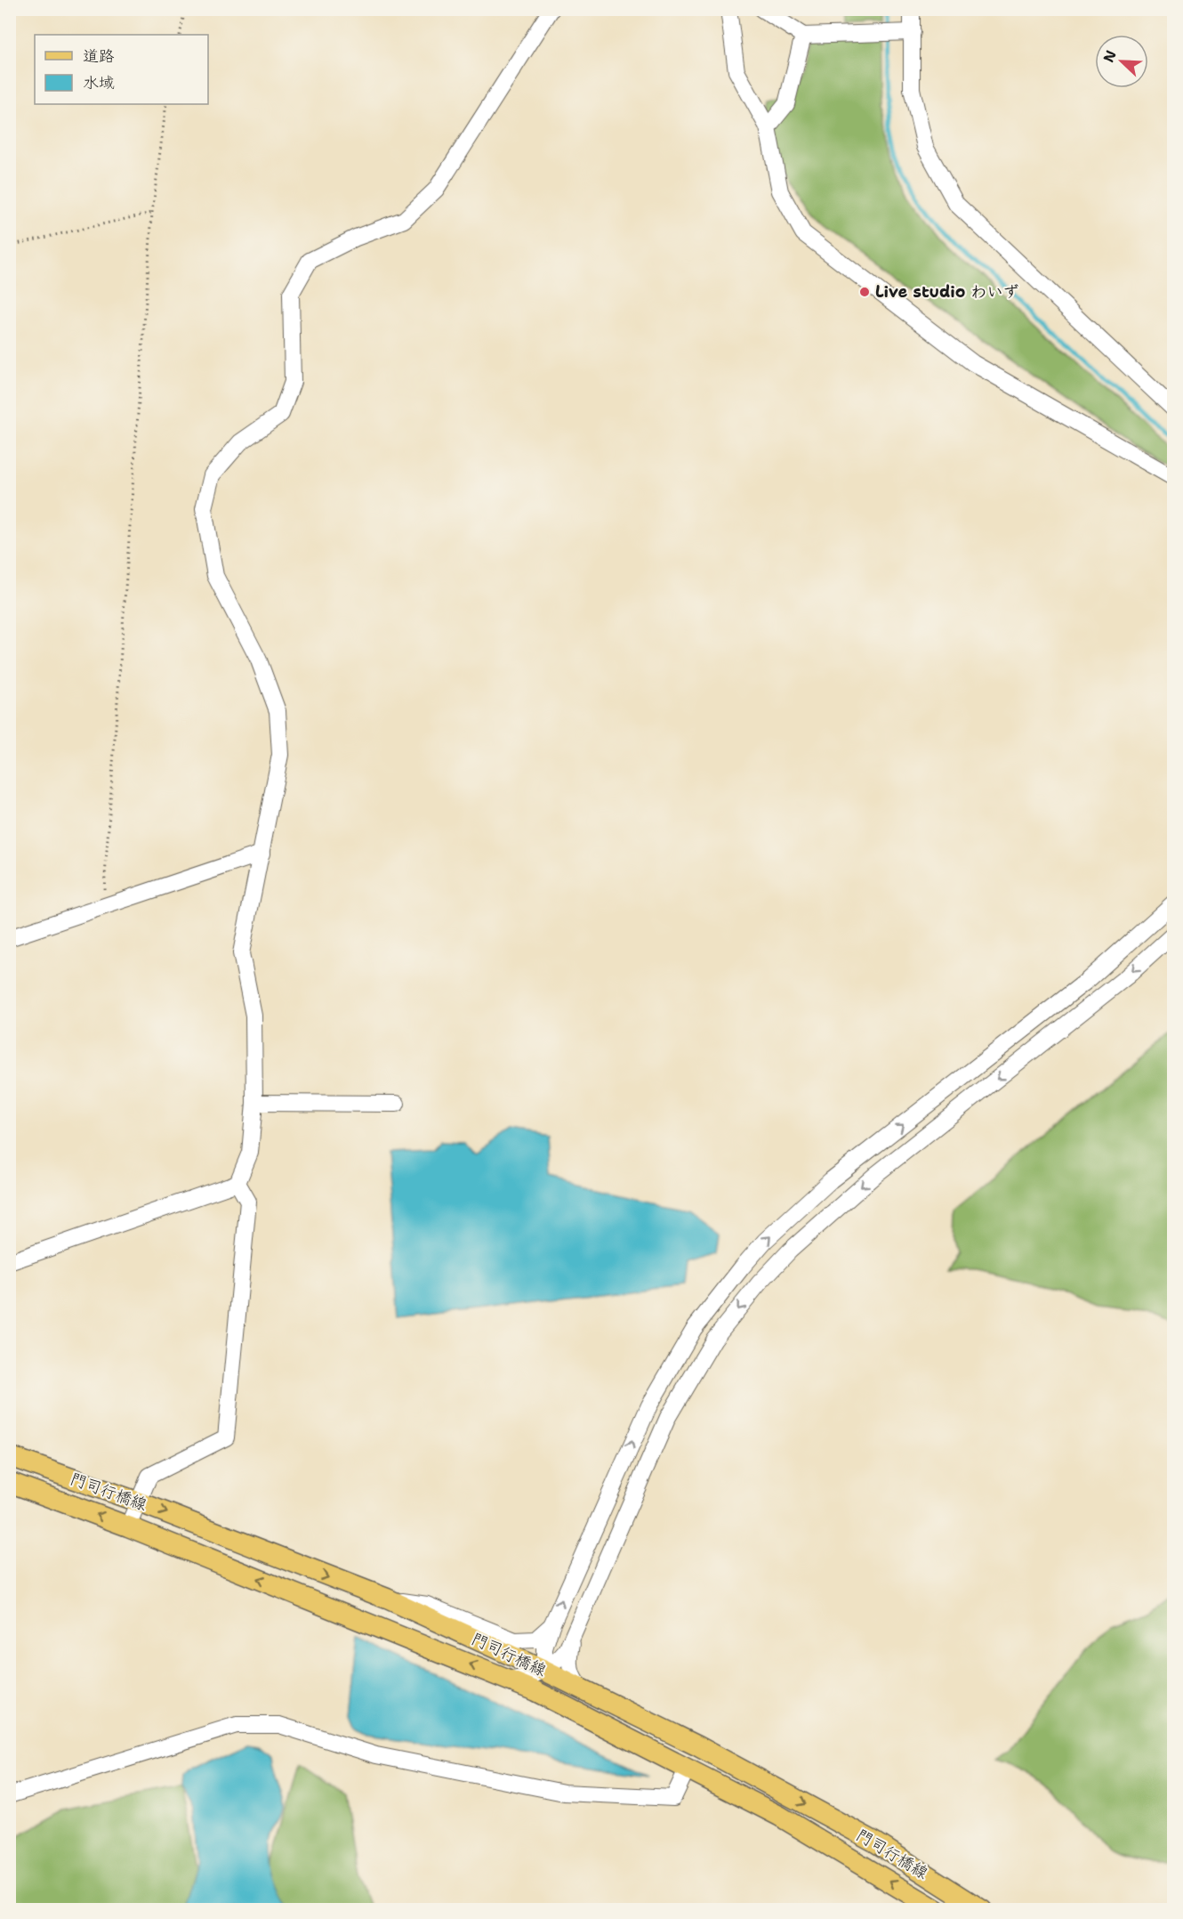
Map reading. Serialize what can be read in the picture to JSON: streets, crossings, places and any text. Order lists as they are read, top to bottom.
{
  "streets": {
    "main road": ["門司行橋線"]
  },
  "places": ["Live studio わいず"],
  "legend": ["道路", "水域"],
  "north": "top left"
}
